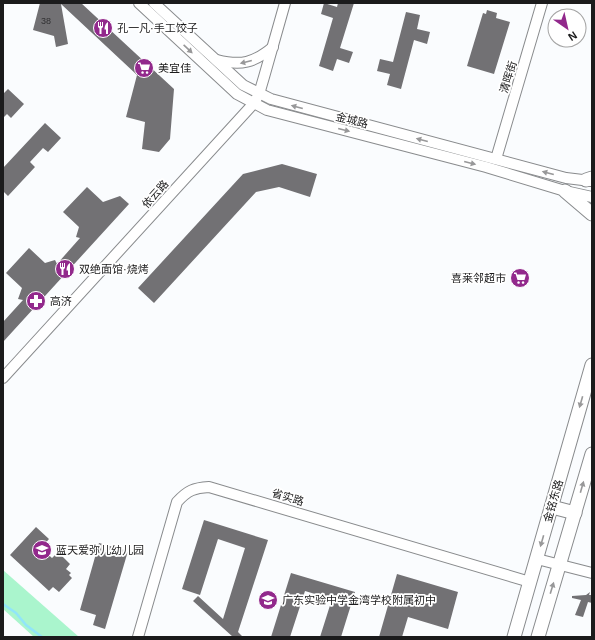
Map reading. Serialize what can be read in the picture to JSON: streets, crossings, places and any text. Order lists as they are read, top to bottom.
{
  "streets": {
    "main road": ["金铭东路"],
    "street": [
      "清晖街",
      "金城路",
      "依云路",
      "省实路"
    ]
  },
  "crossings": [
    ["清晖街", "金城路"],
    ["金城路", "依云路"],
    ["省实路", "金铭东路"]
  ],
  "places": {
    "restaurant": ["孔一凡·手工饺子", "双绝面馆·烧烤"],
    "supermarket": ["美宜佳", "喜莱邻超市"],
    "pharmacy": ["高济"],
    "school or university": ["蓝天爱弥儿幼儿园", "广东实验中学金湾学校附属初中"]
  },
  "house_numbers": ["38"],
  "north": "bottom right"
}
